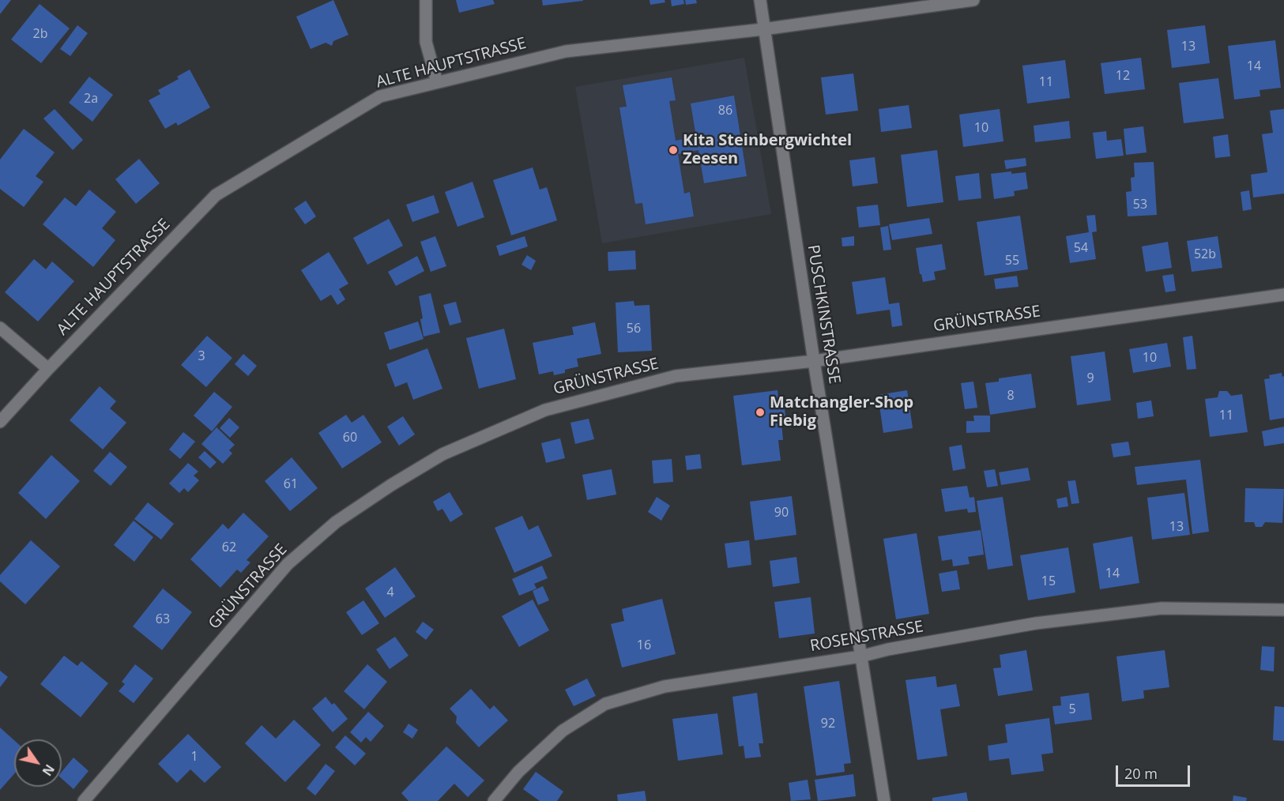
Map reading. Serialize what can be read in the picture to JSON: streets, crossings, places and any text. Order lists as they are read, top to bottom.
{
  "streets": {
    "street": [
      "ALTE HAUPTSTRASSE",
      "PUSCHKINSTRASSE",
      "GRÜNSTRASSE",
      "ROSENSTRASSE"
    ]
  },
  "crossings": [
    ["ALTE HAUPTSTRASSE", "PUSCHKINSTRASSE"],
    ["PUSCHKINSTRASSE", "GRÜNSTRASSE"],
    ["PUSCHKINSTRASSE", "ROSENSTRASSE"]
  ],
  "places": ["Kita Steinbergwichtel Zeesen", "Matchangler-Shop Fiebig"],
  "house_numbers": [
    "2b",
    "13",
    "14",
    "12",
    "11",
    "2a",
    "86",
    "10",
    "53",
    "54",
    "52b",
    "55",
    "56",
    "3",
    "10",
    "9",
    "8",
    "11",
    "60",
    "61",
    "90",
    "13",
    "62",
    "14",
    "15",
    "4",
    "63",
    "16",
    "5",
    "92",
    "1"
  ],
  "scale_bar": "20 m",
  "north": "bottom right"
}
